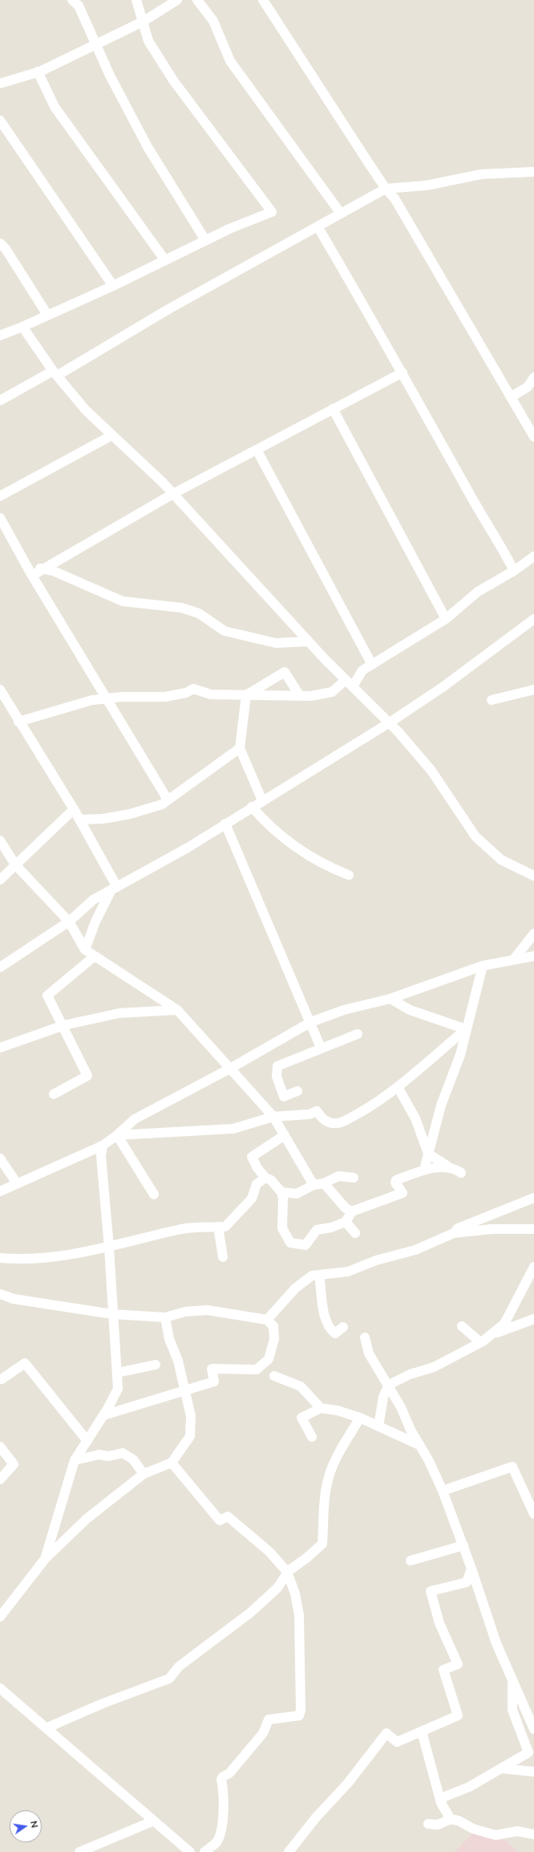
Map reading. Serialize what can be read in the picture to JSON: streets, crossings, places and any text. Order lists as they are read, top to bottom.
{
  "north": "right"
}
